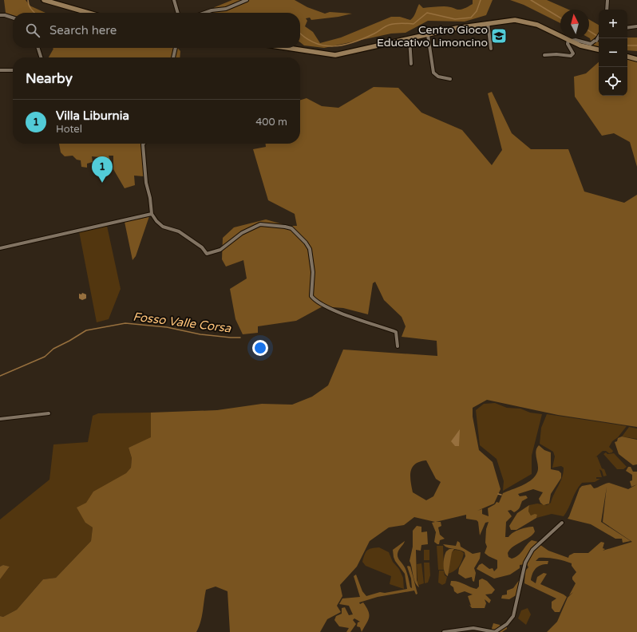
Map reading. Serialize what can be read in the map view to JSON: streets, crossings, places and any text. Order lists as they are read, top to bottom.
{
  "water": ["Fosso Valle Corsa"],
  "places": {
    "school or university": ["Centro Gioco Educativo Limoncino"]
  },
  "north": "top",
  "page": {
    "map_buttons": ["+", "−"],
    "search": "Search here",
    "heading": "Nearby",
    "list": [
      {
        "mark": "1",
        "name": "Villa Liburnia",
        "note": "Hotel",
        "value": "400 m"
      }
    ],
    "pins": "1"
  }
}
